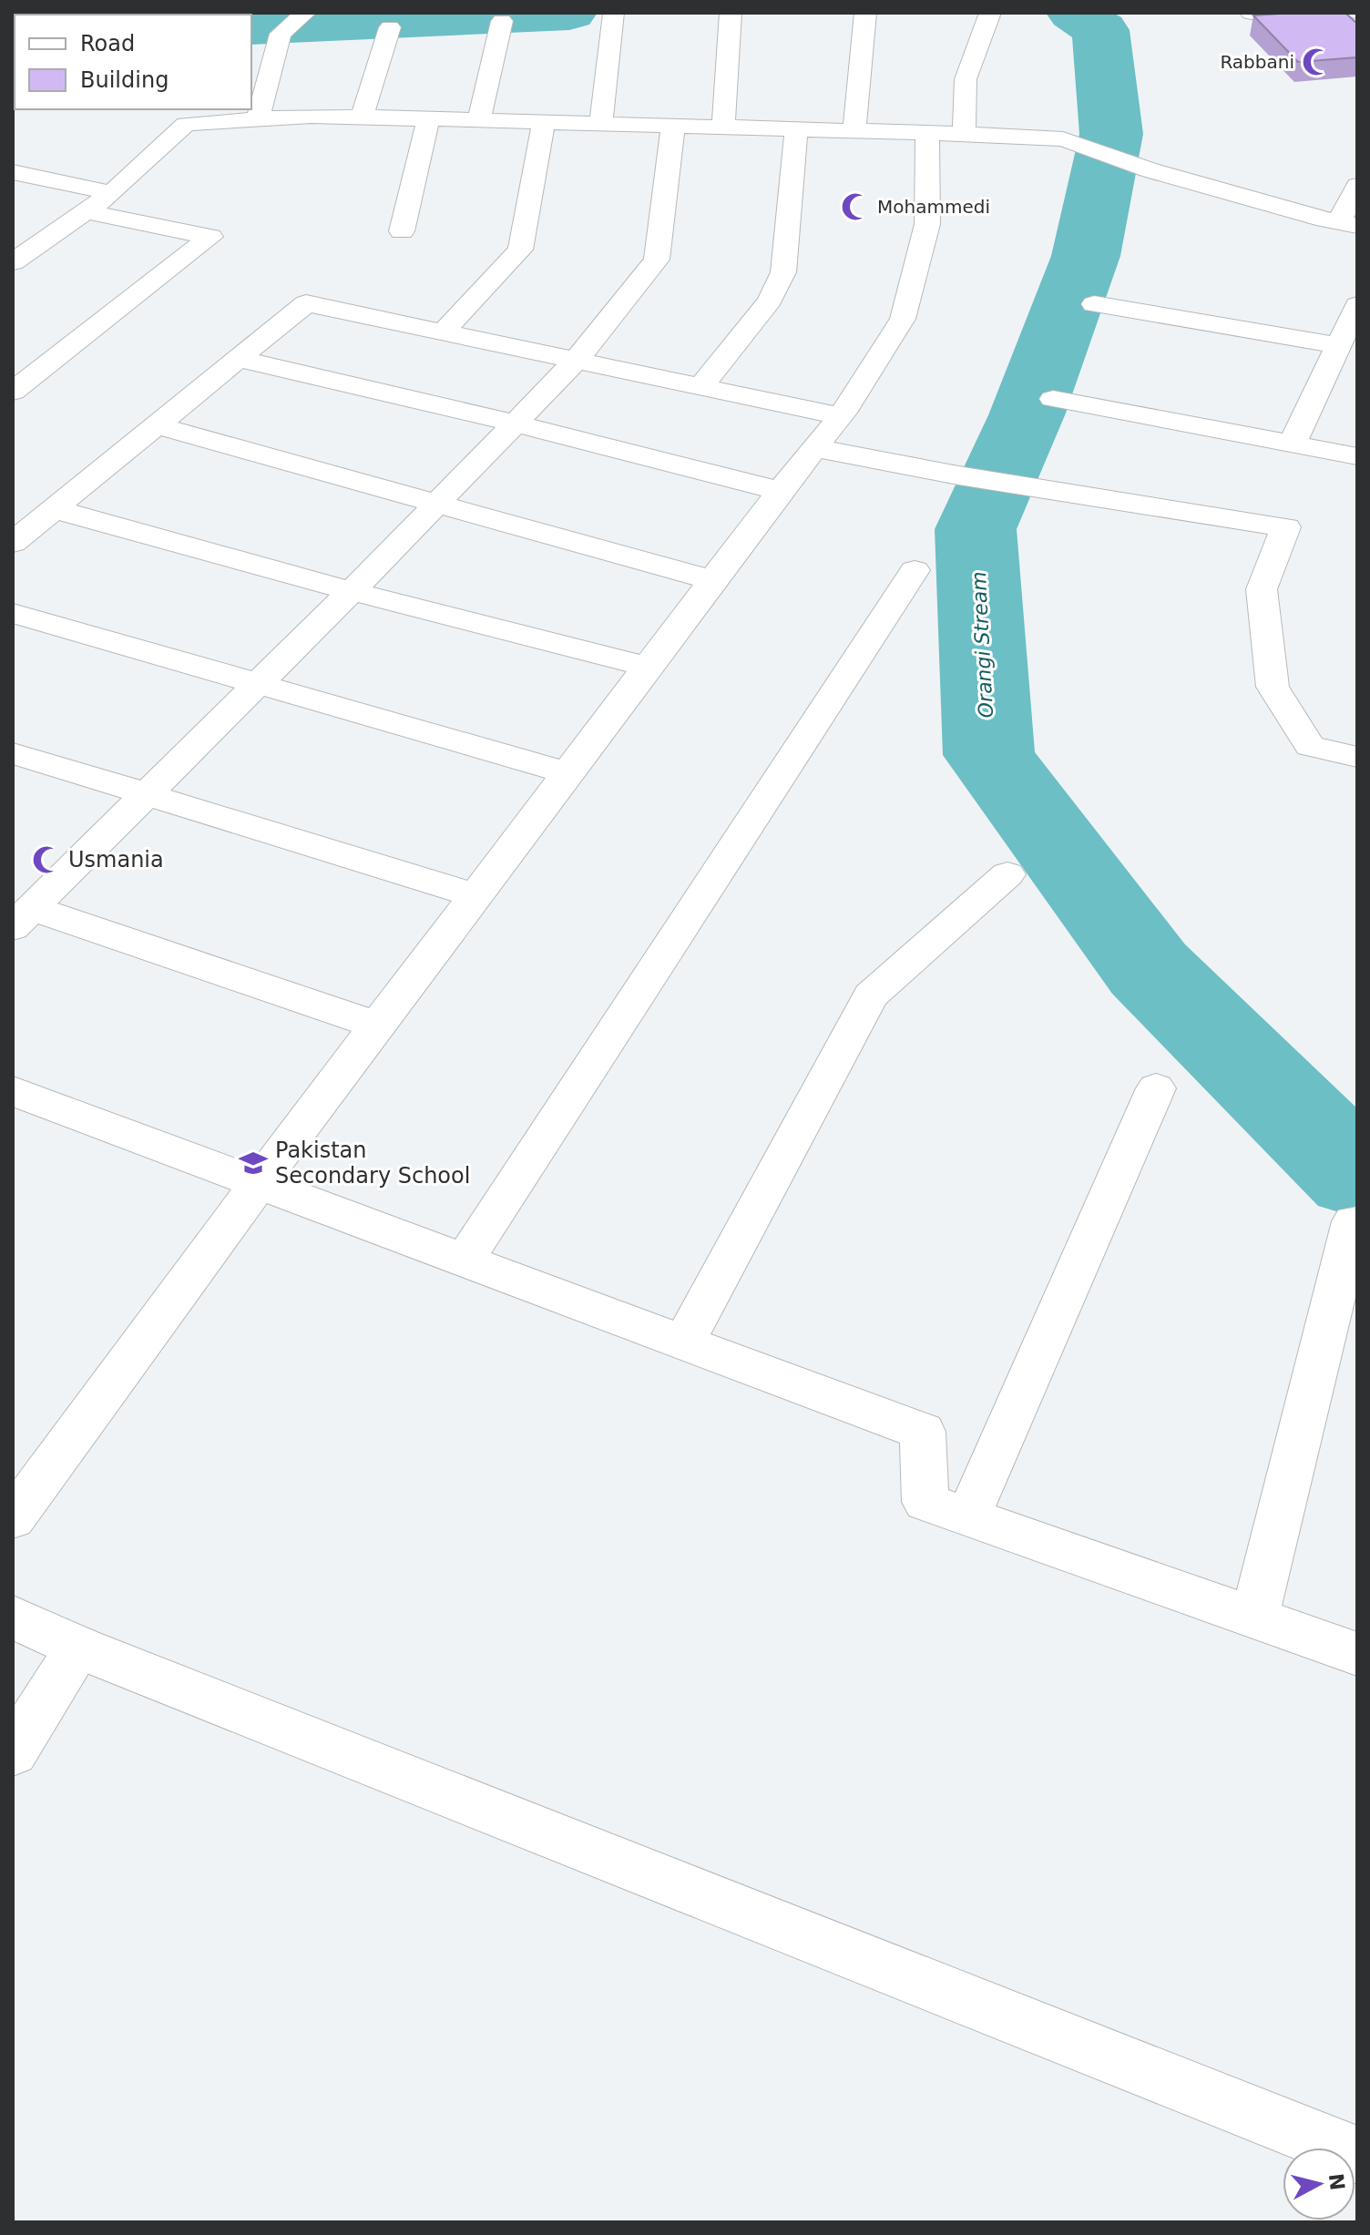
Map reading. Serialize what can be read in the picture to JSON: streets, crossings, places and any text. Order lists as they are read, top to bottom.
{
  "water": ["Orangi Stream"],
  "places": {
    "mosque": ["Rabbani", "Mohammedi", "Usmania"],
    "school or university": ["Pakistan Secondary School"]
  },
  "legend": ["Road", "Building"],
  "north": "right"
}
